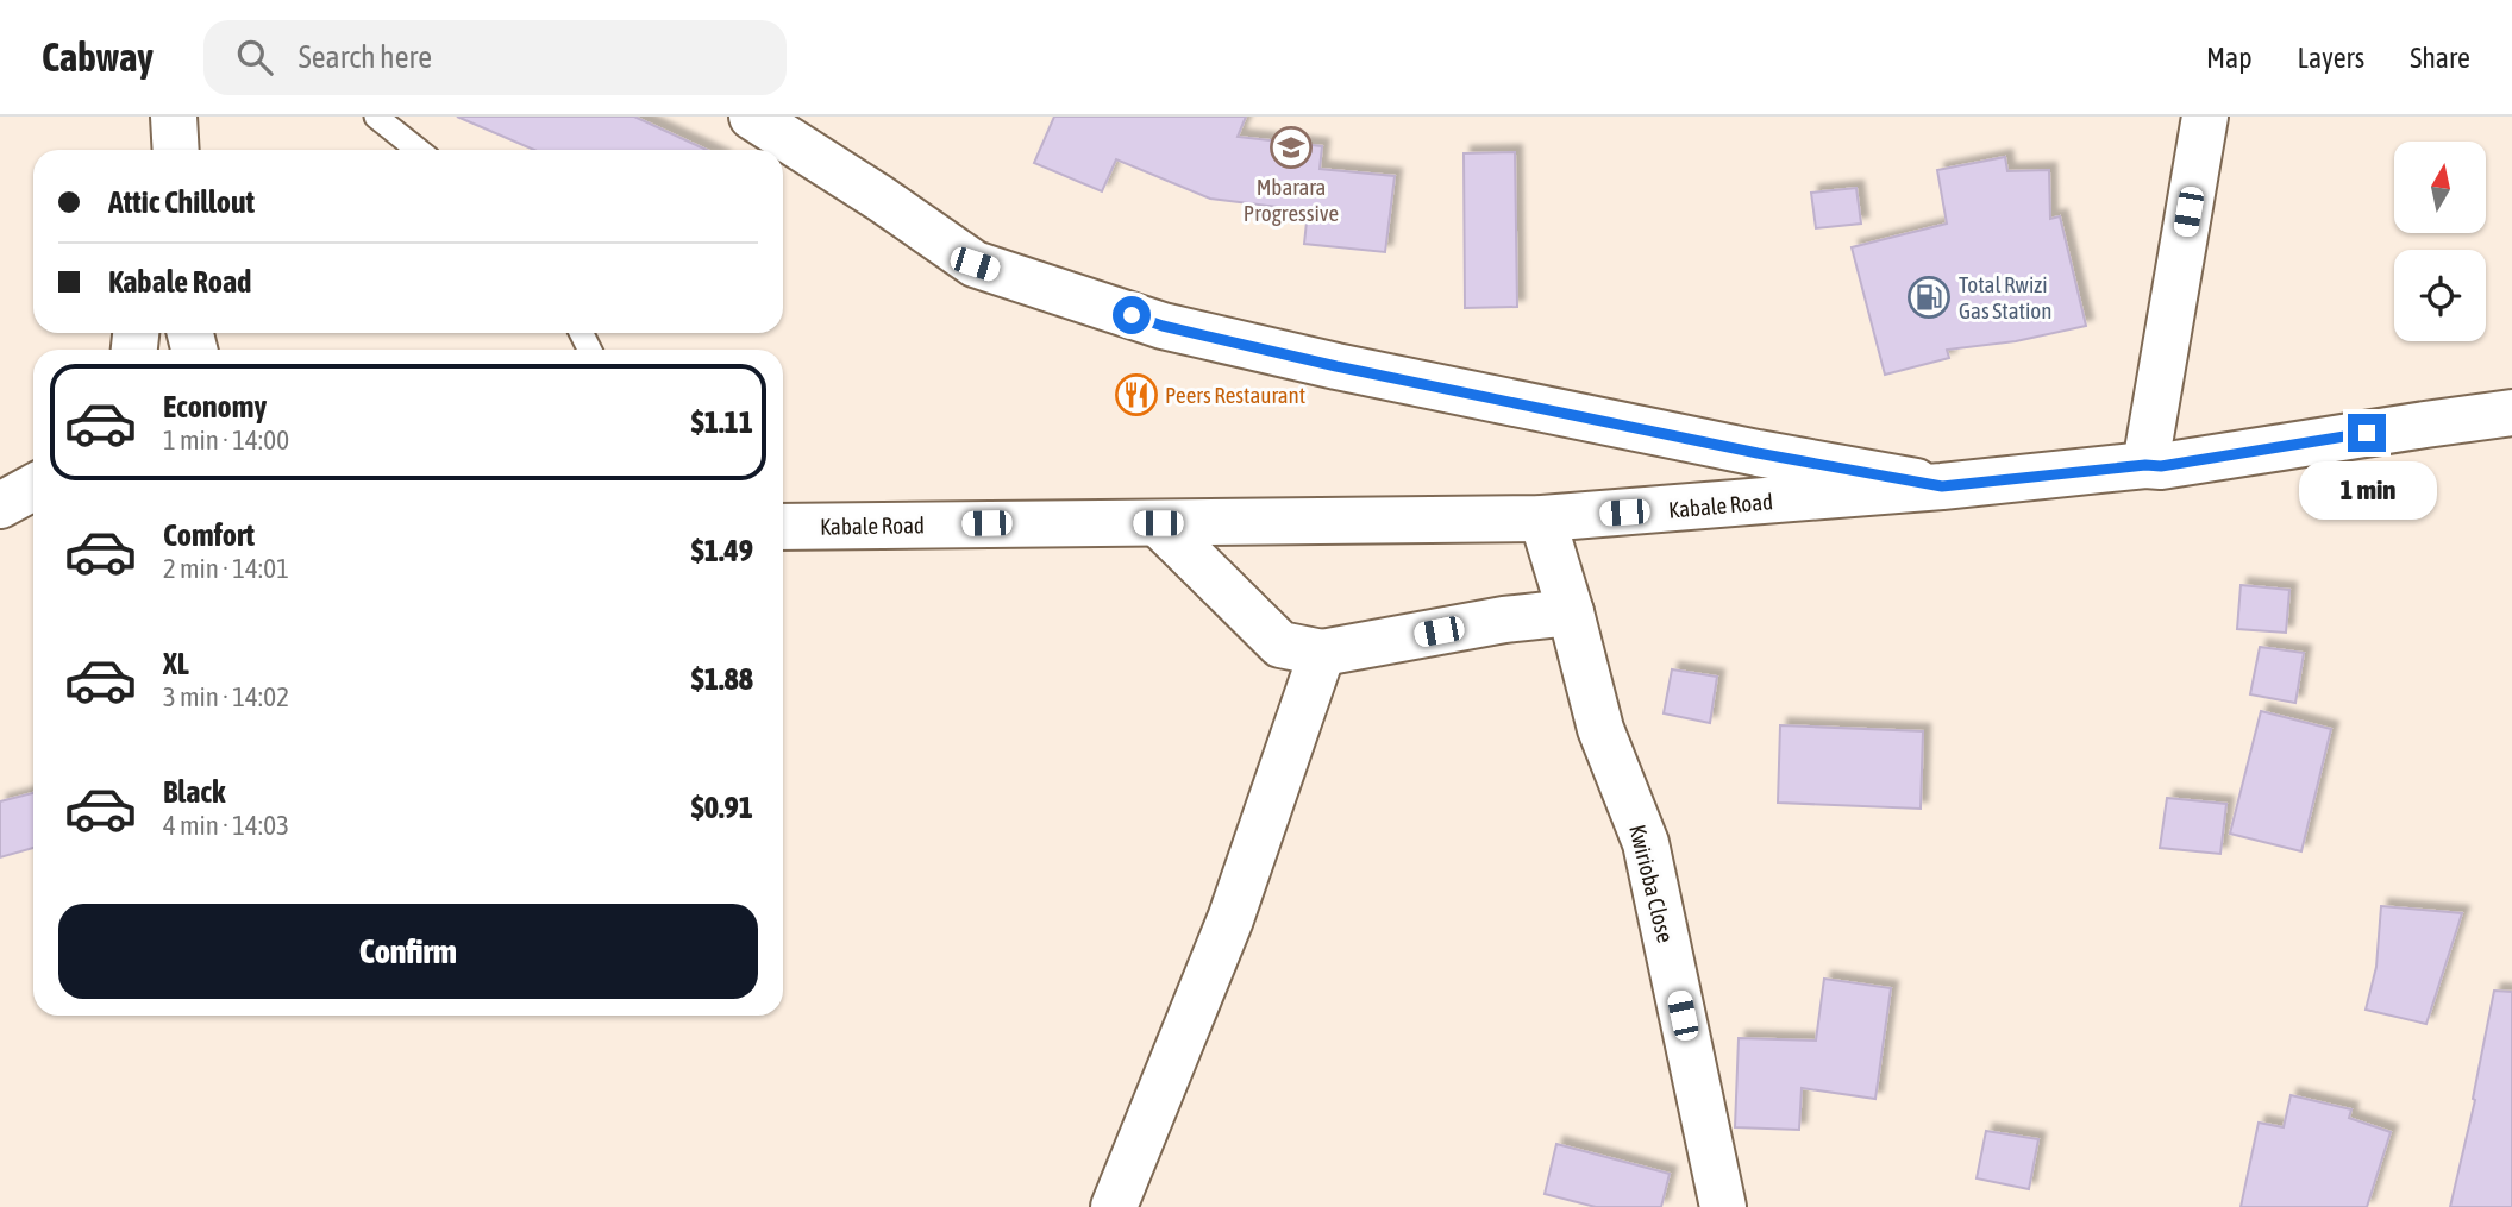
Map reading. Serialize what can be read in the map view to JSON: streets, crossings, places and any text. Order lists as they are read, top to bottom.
{
  "streets": {
    "street": ["Kabale Road", "Kwirioba Close"]
  },
  "crossings": [
    ["Kabale Road", "Kwirioba Close"]
  ],
  "places": {
    "school or university": ["Mbarara Progressive"],
    "fuel station": ["Total Rwizi Gas Station"],
    "restaurant": ["Peers Restaurant"]
  },
  "north": "top",
  "page": {
    "header": "Cabway",
    "search": "Search here",
    "nav": ["Map", "Layers", "Share"],
    "banner": ["Attic Chillout", "Kabale Road"],
    "list": [
      {
        "name": "Economy",
        "note": "1 min · 14:00",
        "value": "$1.11"
      },
      {
        "name": "Comfort",
        "note": "2 min · 14:01",
        "value": "$1.49"
      },
      {
        "name": "XL",
        "note": "3 min · 14:02",
        "value": "$1.88"
      },
      {
        "name": "Black",
        "note": "4 min · 14:03",
        "value": "$0.91"
      }
    ],
    "bubble": "1 min",
    "buttons": "Confirm"
  }
}
